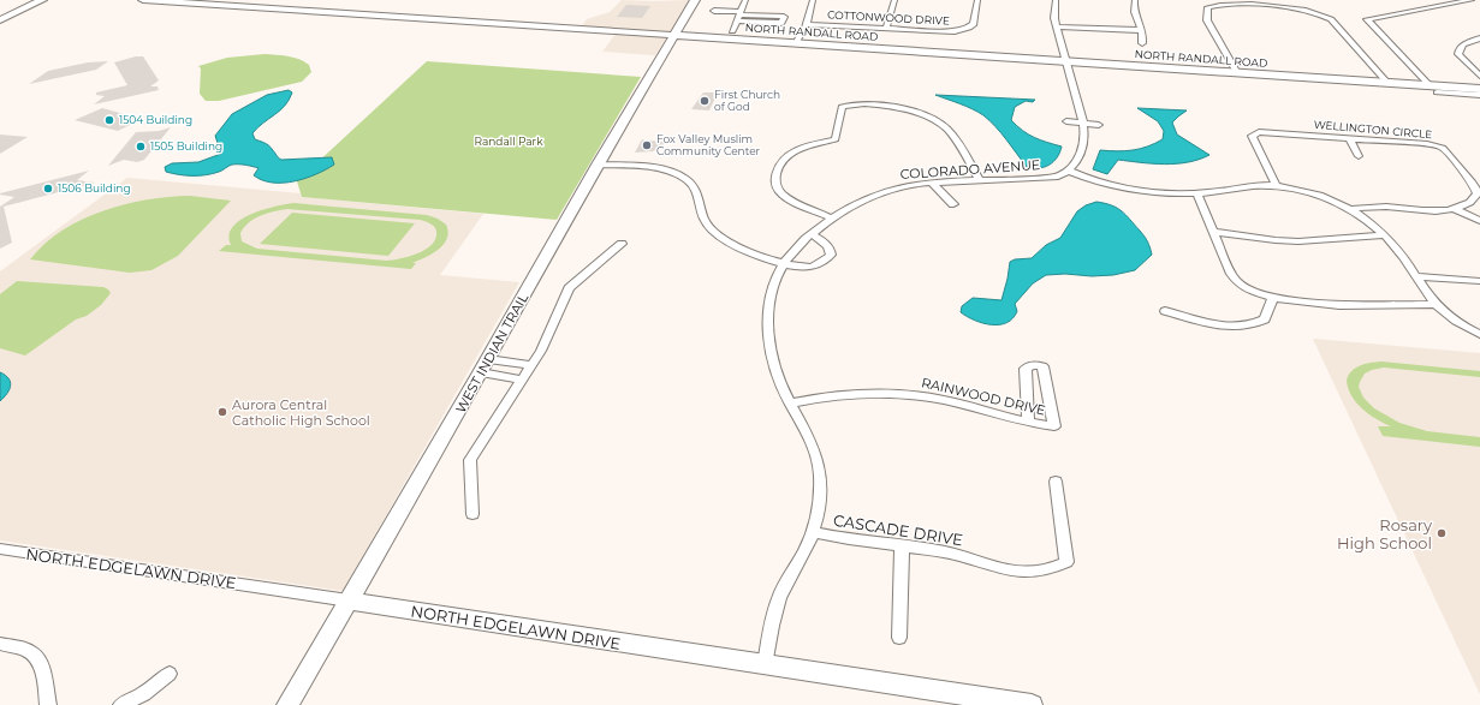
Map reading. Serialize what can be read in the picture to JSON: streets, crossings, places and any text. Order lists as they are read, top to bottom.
{
  "streets": {
    "main road": ["NORTH RANDALL ROAD", "WEST INDIAN TRAIL", "NORTH EDGELAWN DRIVE"],
    "street": [
      "COTTONWOOD DRIVE",
      "WELLINGTON CIRCLE",
      "COLORADO AVENUE",
      "RAINWOOD DRIVE",
      "CASCADE DRIVE"
    ]
  },
  "crossings": [
    ["COTTONWOOD DRIVE", "NORTH RANDALL ROAD"],
    ["NORTH RANDALL ROAD", "WEST INDIAN TRAIL"],
    ["COLORADO AVENUE", "RAINWOOD DRIVE"],
    ["COLORADO AVENUE", "CASCADE DRIVE"],
    ["COLORADO AVENUE", "NORTH EDGELAWN DRIVE"],
    ["WEST INDIAN TRAIL", "NORTH EDGELAWN DRIVE"]
  ],
  "parks": ["Randall Park"],
  "places": [
    "First Church of God",
    "1504 Building",
    "Fox Valley Muslim Community Center",
    "1505 Building",
    "1506 Building",
    "Aurora Central Catholic High School",
    "Rosary High School"
  ]
}
